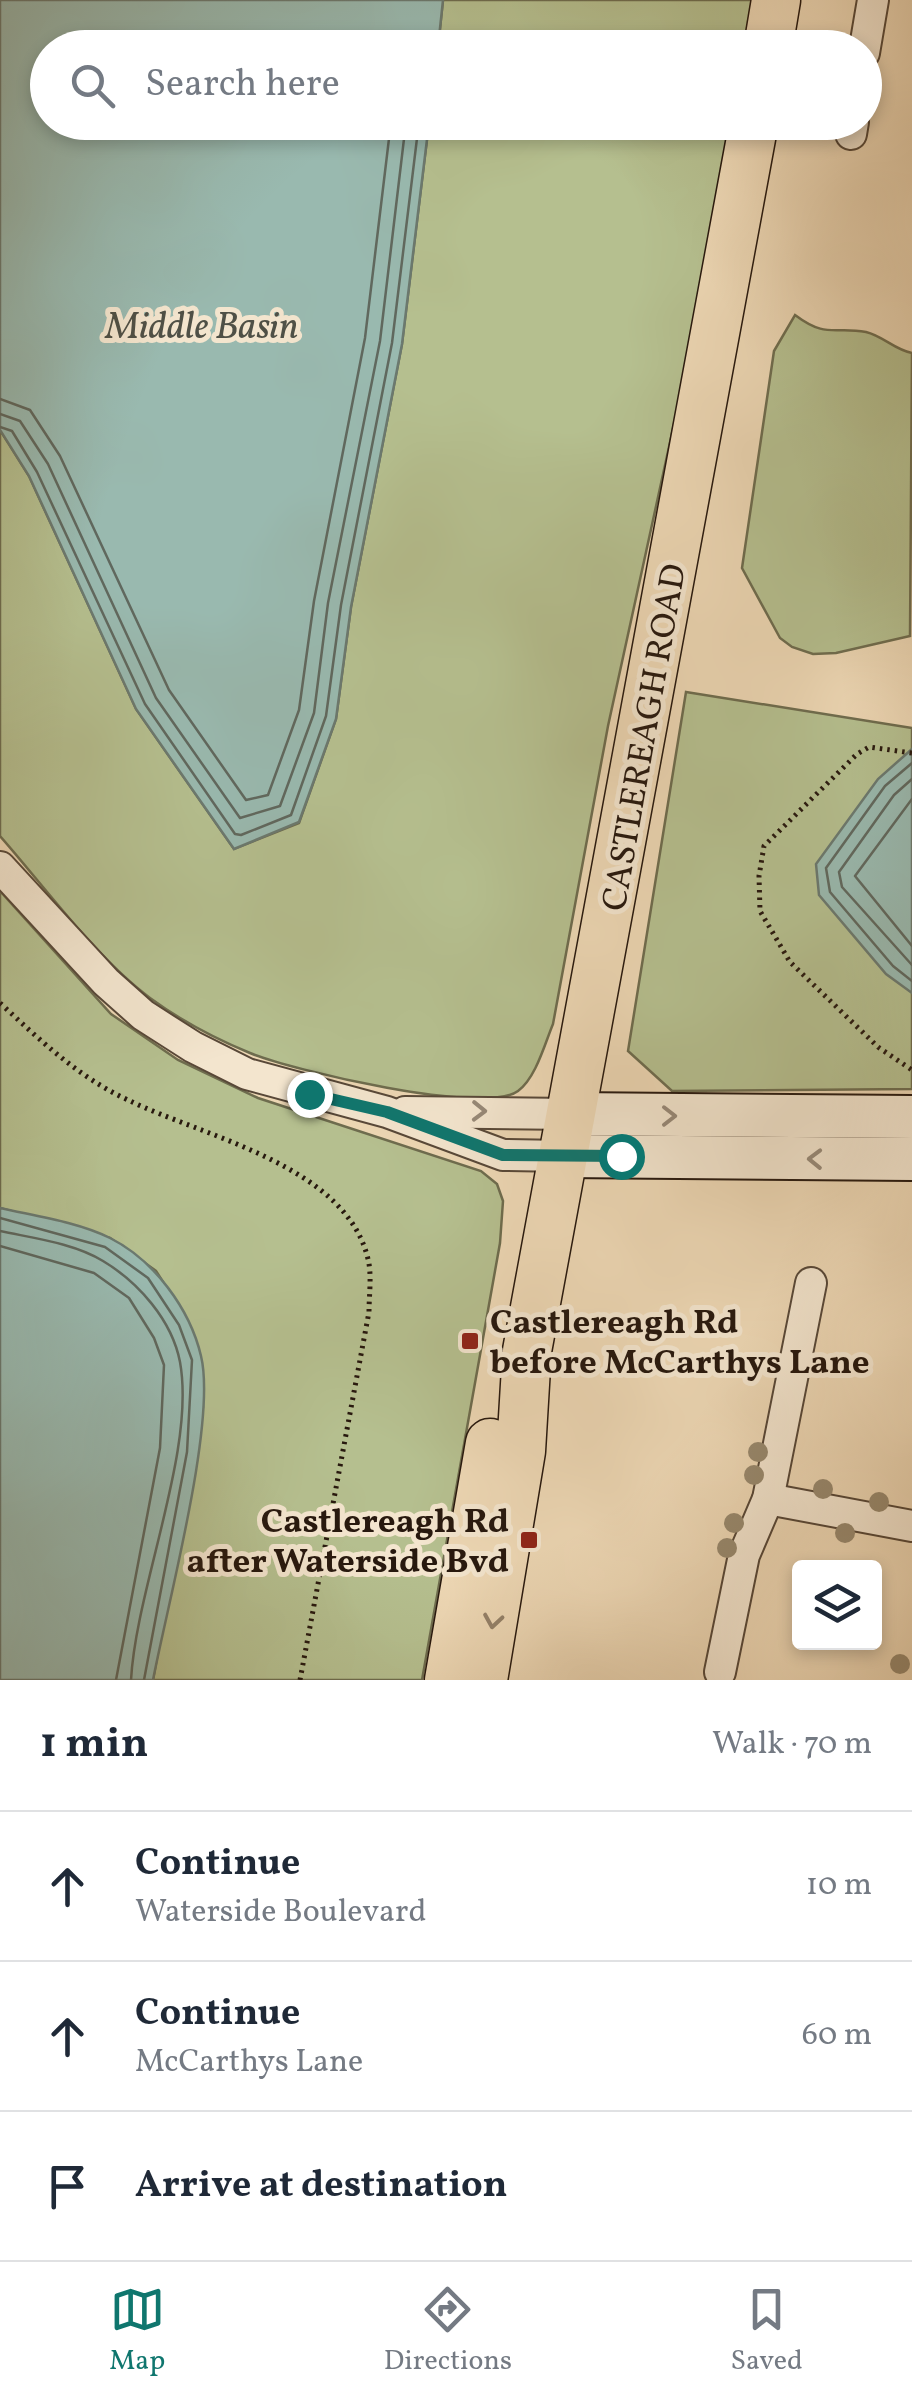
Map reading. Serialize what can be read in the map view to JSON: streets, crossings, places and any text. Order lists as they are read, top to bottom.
{
  "streets": {
    "main road": ["CASTLEREAGH ROAD"]
  },
  "water": ["Middle Basin"],
  "places": {
    "transit": ["Castlereagh Rd before McCarthys Lane", "Castlereagh Rd after Waterside Bvd"]
  },
  "page": {
    "search": "Search here",
    "heading": ["1 min", "Walk · 70 m"],
    "list": [
      ["Continue", "Waterside Boulevard", "10 m"],
      ["Continue", "McCarthys Lane", "60 m"],
      "Arrive at destination"
    ],
    "nav": ["Map", "Directions", "Saved"]
  }
}
